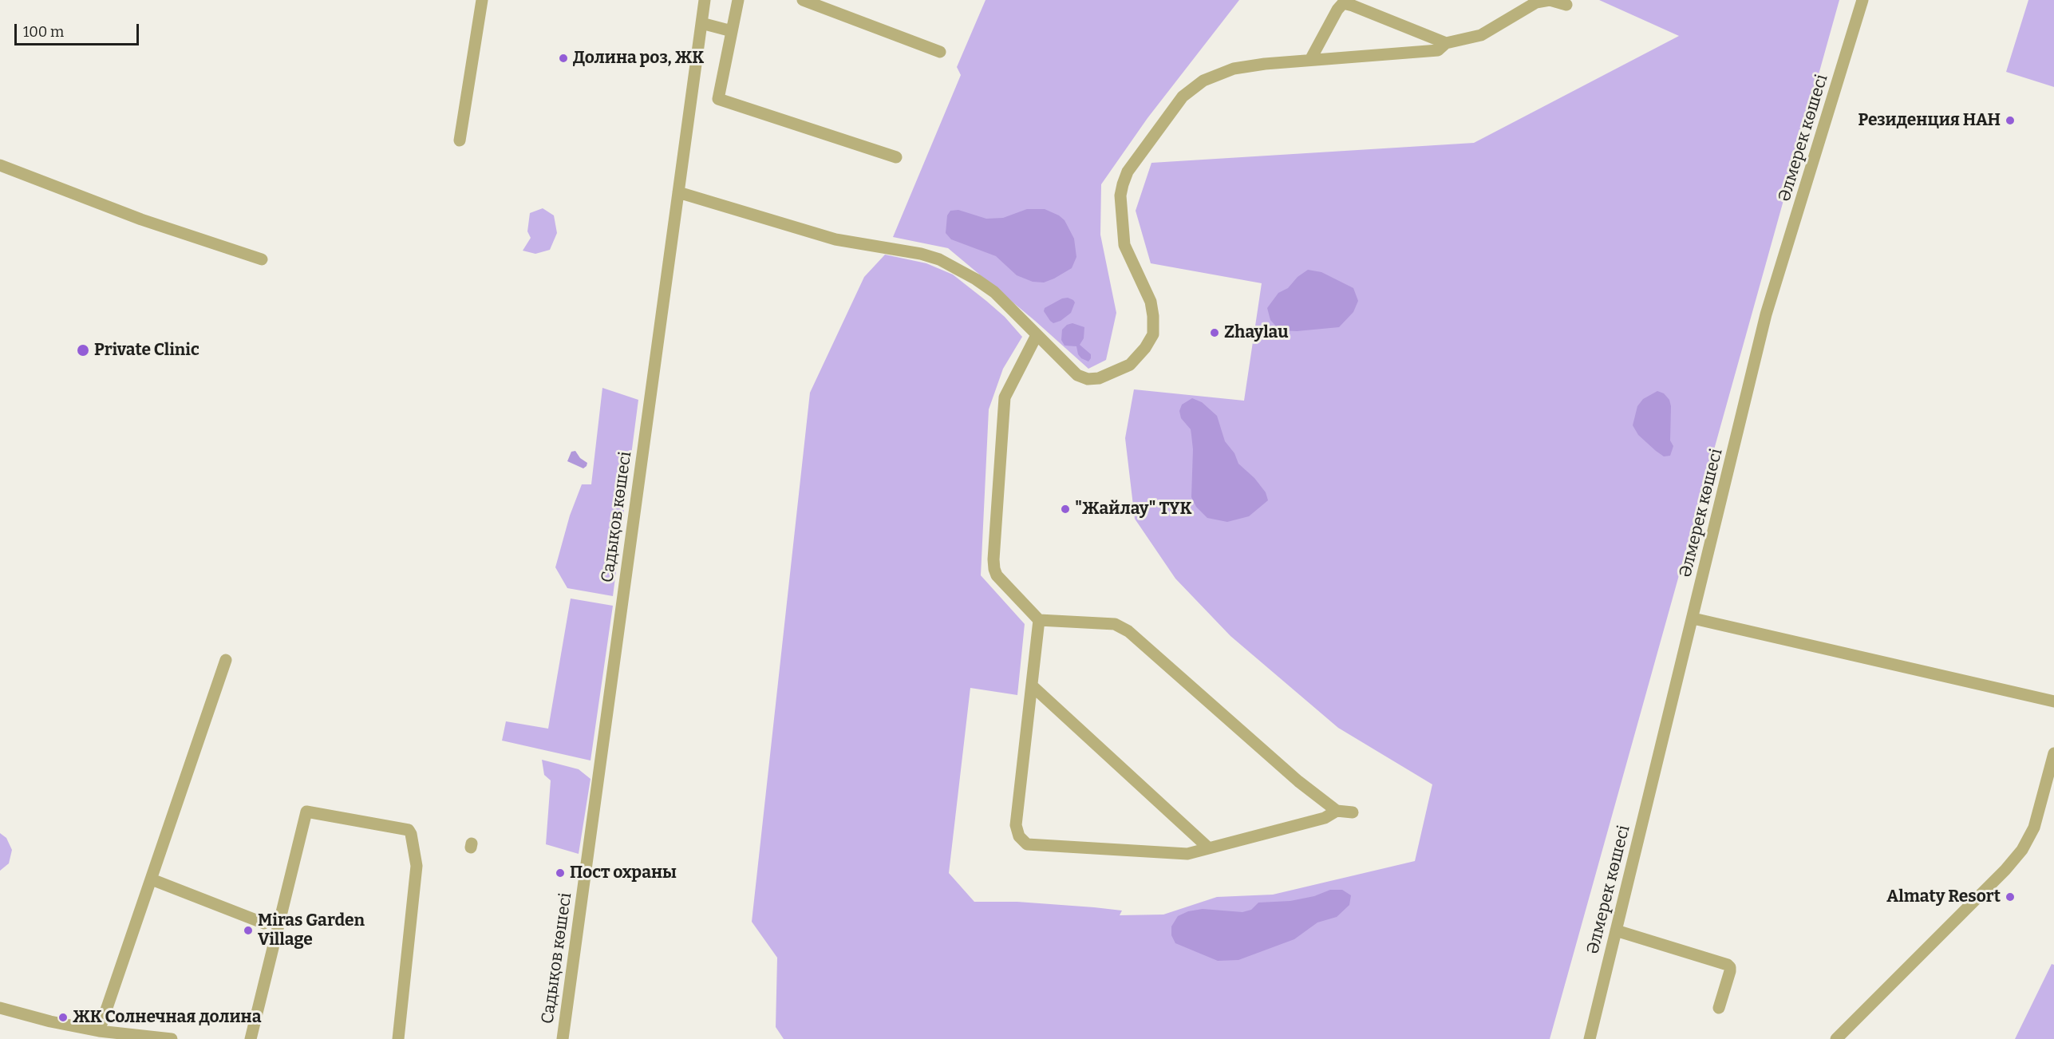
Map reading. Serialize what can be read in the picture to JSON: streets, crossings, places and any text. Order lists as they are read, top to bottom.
{
  "streets": {
    "street": ["Әлмерек көшесі", "Садықов көшесі"]
  },
  "places": [
    "Долина роз, ЖК",
    "Резиденция НАН",
    "Zhaylau",
    "Private Clinic",
    "\"Жайлау\" ТҮК",
    "Пост охраны",
    "Almaty Resort",
    "Miras Garden Village",
    "ЖК Солнечная долина"
  ],
  "scale_bar": "100 m"
}
